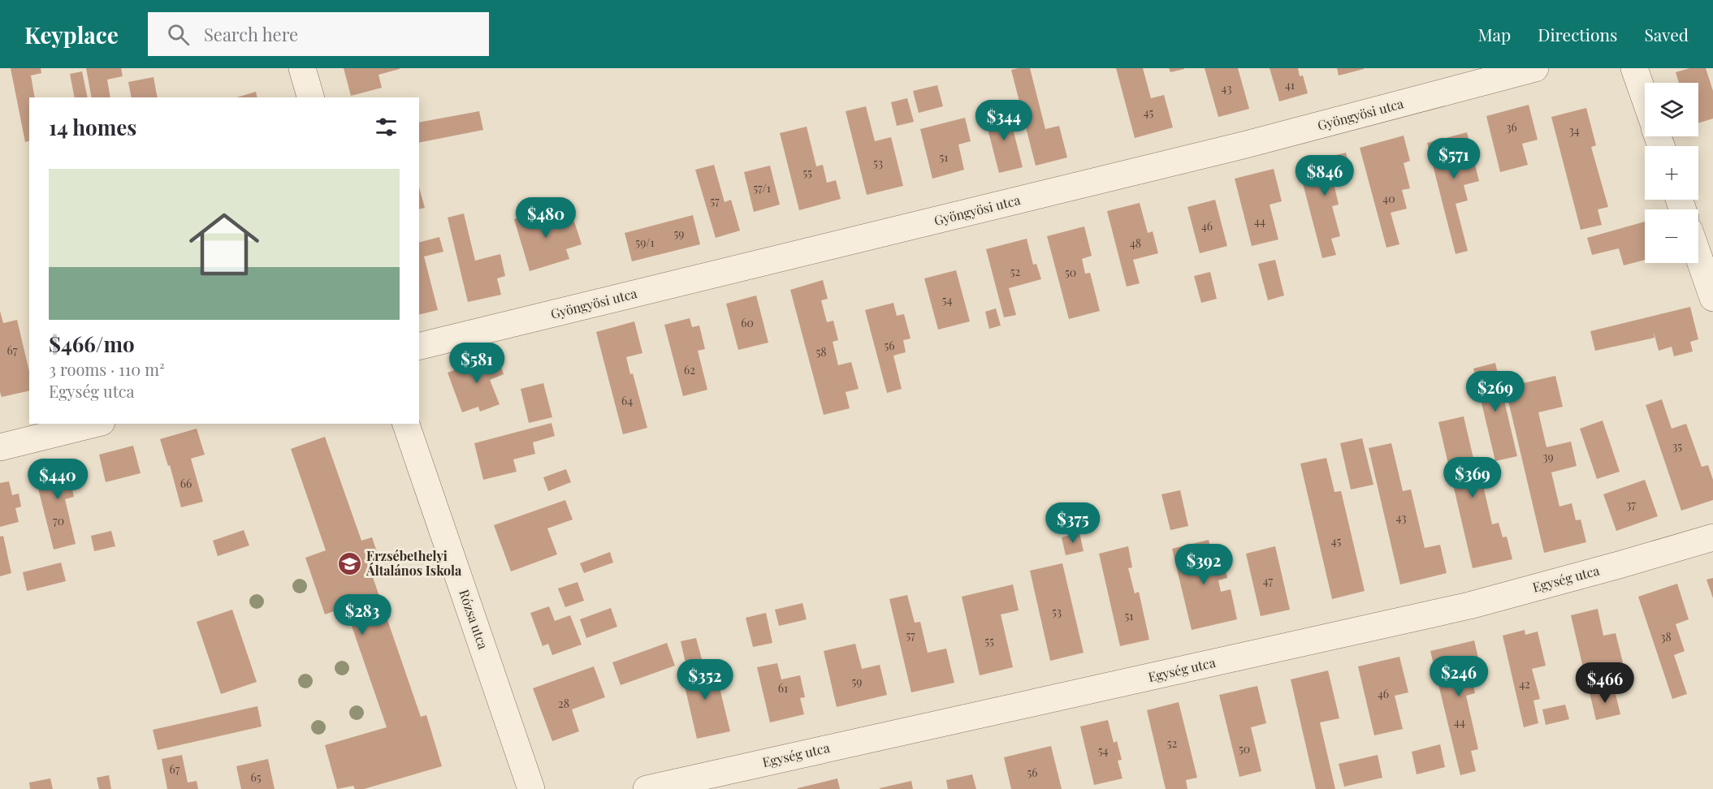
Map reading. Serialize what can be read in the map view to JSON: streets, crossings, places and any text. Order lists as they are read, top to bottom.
{
  "streets": {
    "street": ["Gyöngyösi utca", "Egység utca", "Rózsa utca"]
  },
  "places": {
    "school or university": ["Erzsébethelyi Általános Iskola"]
  },
  "house_numbers": [
    "41",
    "43",
    "45",
    "36",
    "34",
    "51",
    "53",
    "55",
    "57/1",
    "40",
    "57",
    "44",
    "46",
    "59",
    "59/1",
    "48",
    "52",
    "50",
    "54",
    "60",
    "56",
    "67",
    "58",
    "62",
    "64",
    "35",
    "39",
    "66",
    "37",
    "43",
    "70",
    "45",
    "47",
    "53",
    "51",
    "57",
    "38",
    "55",
    "59",
    "42",
    "61",
    "46",
    "28",
    "44",
    "52",
    "50",
    "54",
    "67",
    "56",
    "65"
  ],
  "page": {
    "header": "Keyplace",
    "search": "Search here",
    "nav": ["Map", "Directions", "Saved"],
    "map_buttons": ["+", "−"],
    "heading": "14 homes",
    "price": [
      "$344",
      "$571",
      "$846",
      "$480",
      "$581",
      "$269",
      "$369",
      "$440",
      "$375",
      "$392",
      "$283",
      "$246",
      "$352",
      "$466"
    ],
    "list": [
      {
        "name": "$466/mo",
        "note": "3 rooms · 110 m² · Egység utca"
      }
    ]
  }
}
